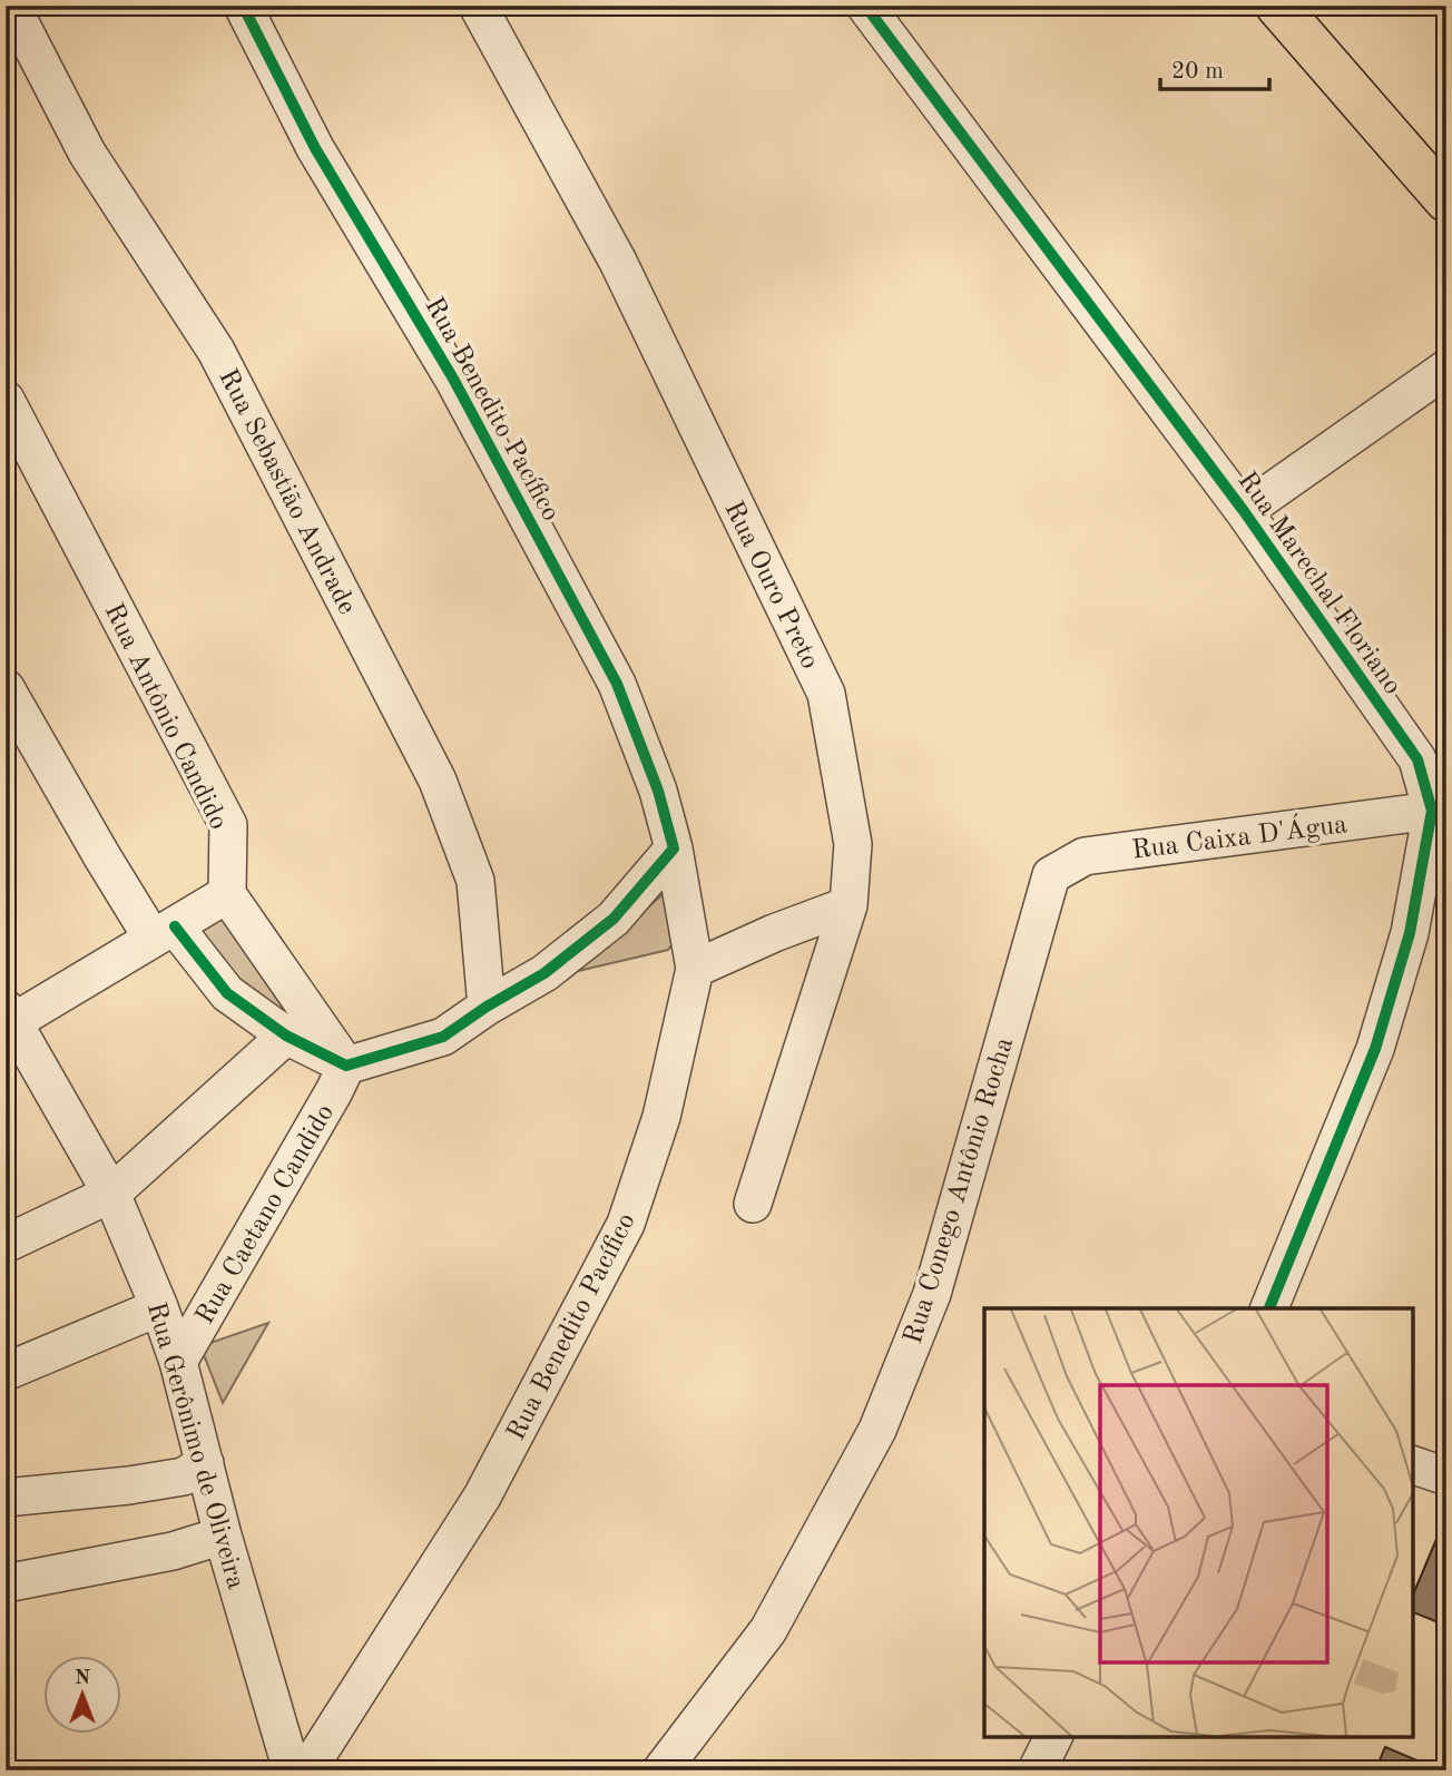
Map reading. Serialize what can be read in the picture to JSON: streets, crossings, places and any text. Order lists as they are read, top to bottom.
{
  "streets": {
    "street": [
      "Rua Benedito Pacífico",
      "Rua Sebastião Andrade",
      "Rua Marechal Floriano",
      "Rua Ouro Preto",
      "Rua Antônio Candido",
      "Rua Caixa D'Água",
      "Rua Conego Antônio Rocha",
      "Rua Caetano Candido",
      "Rua Gerônimo de Oliveira"
    ]
  },
  "crossings": [
    ["Rua Marechal Floriano", "Rua Caixa D'Água"],
    ["Rua Caixa D'Água", "Rua Conego Antônio Rocha"],
    ["Rua Caetano Candido", "Rua Gerônimo de Oliveira"]
  ],
  "scale_bar": "20 m",
  "north": "top"
}
